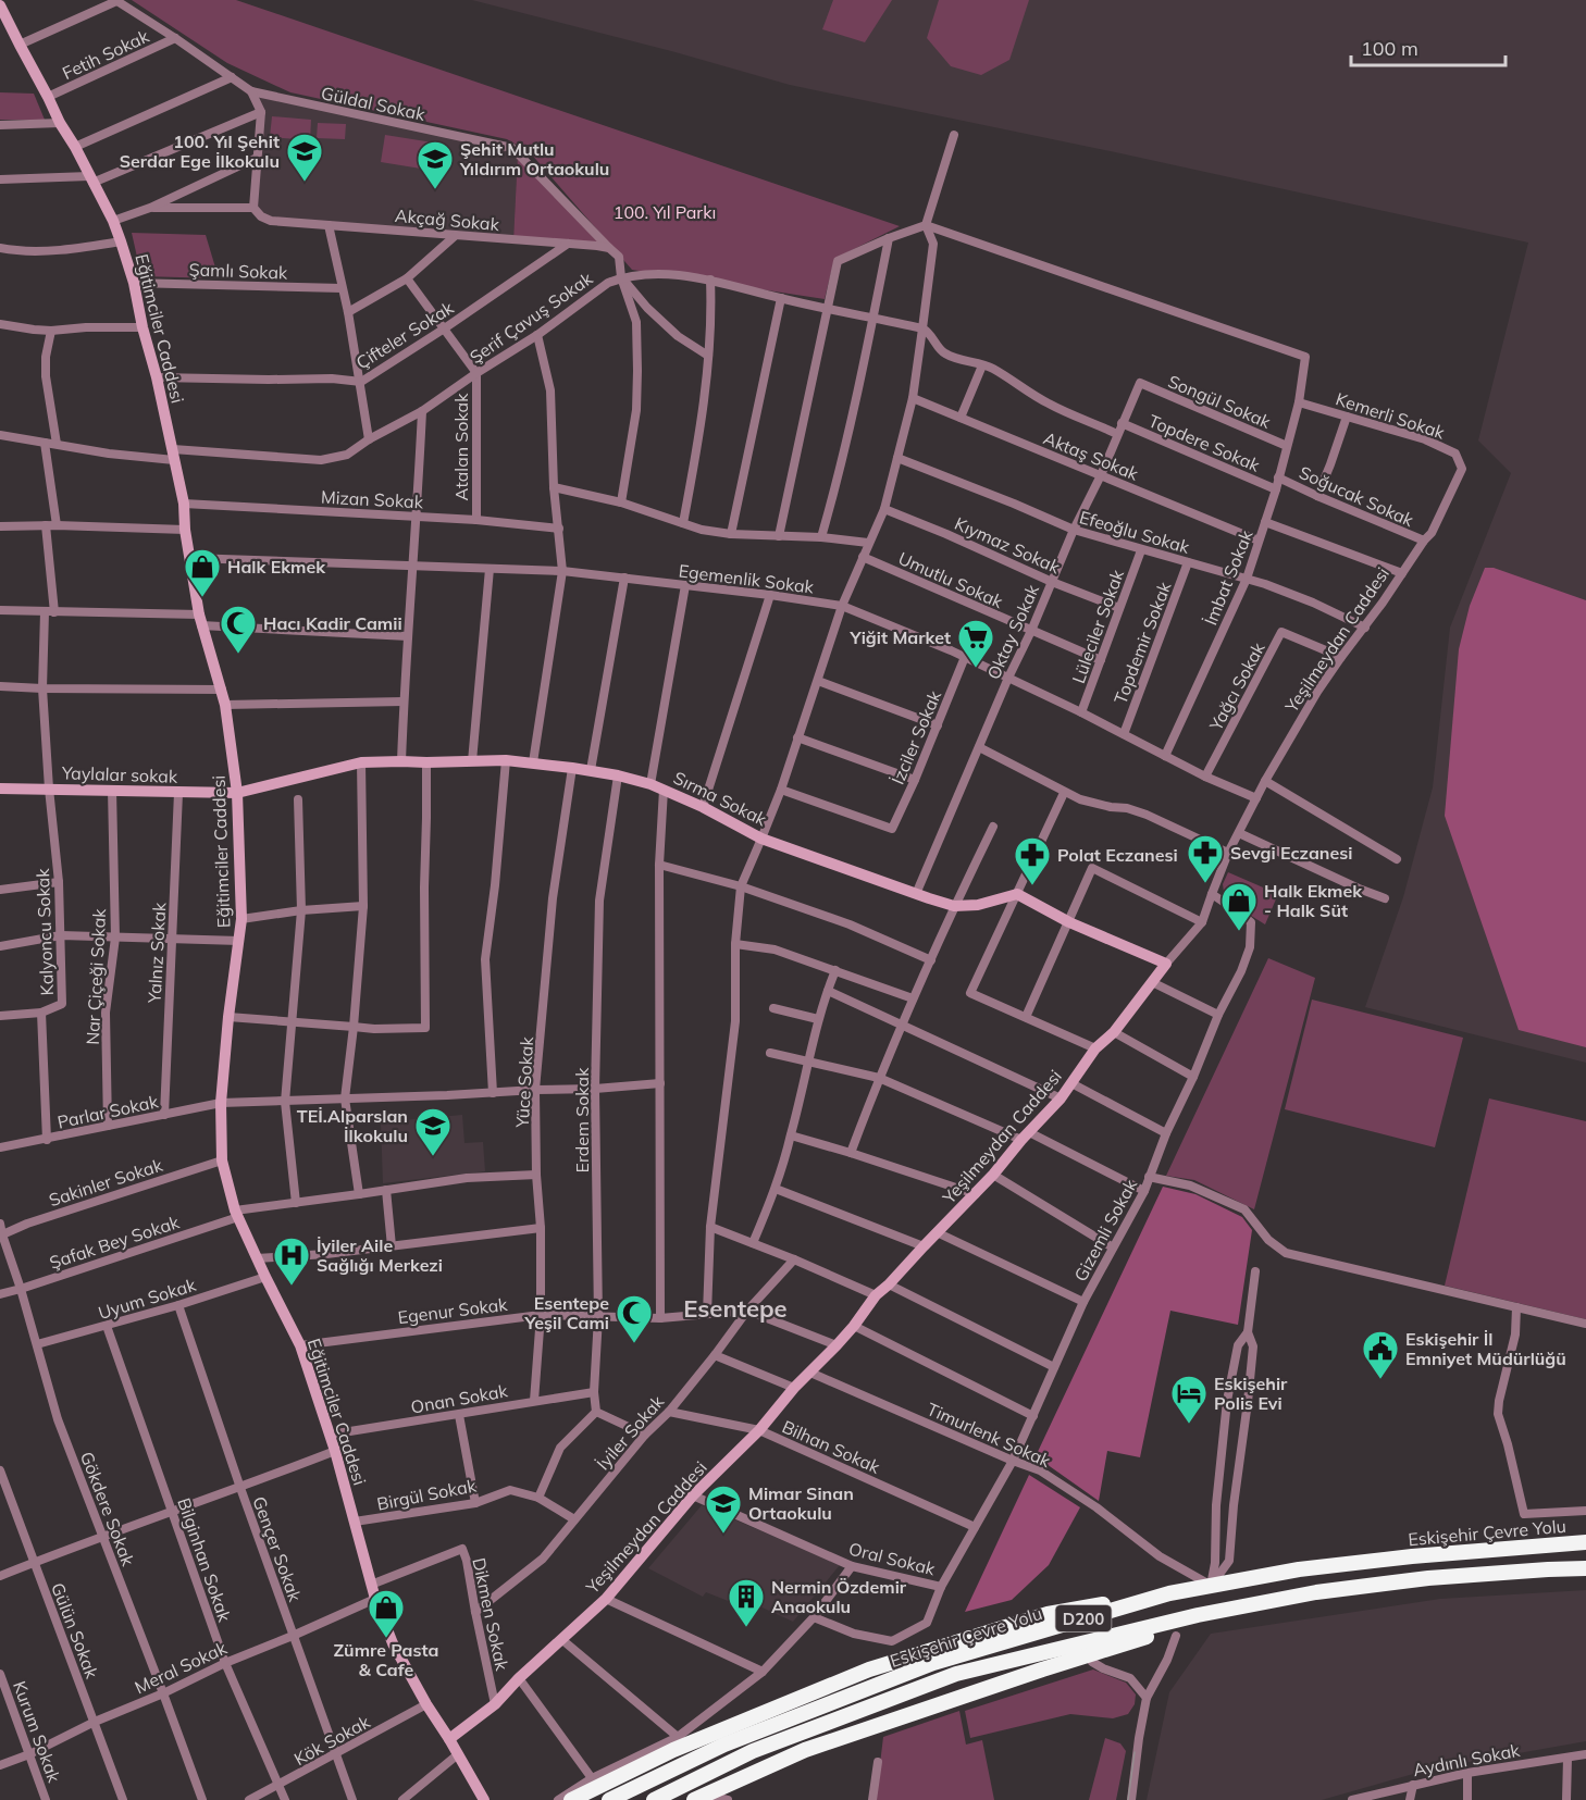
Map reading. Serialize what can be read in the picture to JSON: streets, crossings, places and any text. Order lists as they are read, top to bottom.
{
  "streets": {
    "highway": ["Eskişehir Çevre Yolu", "D200"],
    "street": [
      "Fetih Sokak",
      "Güldal Sokak",
      "Akçağ Sokak",
      "Şamlı Sokak",
      "Şerif Çavuş Sokak",
      "Eğitimciler Caddesi",
      "Çifteler Sokak",
      "Songül Sokak",
      "Kemerli Sokak",
      "Topdere Sokak",
      "Atalan Sokak",
      "Aktaş Sokak",
      "Soğucak Sokak",
      "Mizan Sokak",
      "Efeoğlu Sokak",
      "Kıymaz Sokak",
      "İmbat Sokak",
      "Egemenlik Sokak",
      "Umutlu Sokak",
      "Lüleciler Sokak",
      "Oktay Sokak",
      "Yeşilmeydan Caddesi",
      "Topdemir Sokak",
      "Yağcı Sokak",
      "İzciler Sokak",
      "Yaylalar sokak",
      "Sırma Sokak",
      "Kalyoncu Sokak",
      "Yalnız Sokak",
      "Nar Çiçeği Sokak",
      "Yüce Sokak",
      "Parlar Sokak",
      "Erdem Sokak",
      "Sakinler Sokak",
      "Gizemli Sokak",
      "Şafak Bey Sokak",
      "Uyum Sokak",
      "Egenur Sokak",
      "Onan Sokak",
      "İyiler Sokak",
      "Timurlenk Sokak",
      "Bilhan Sokak",
      "Birgül Sokak",
      "Gökdere Sokak",
      "Gençer Sokak",
      "Oral Sokak",
      "Bilginhan Sokak",
      "Dikmen Sokak",
      "Gülün Sokak",
      "Meral Sokak",
      "Kurum Sokak",
      "Kök Sokak",
      "Aydınlı Sokak"
    ]
  },
  "crossings": [
    ["Fetih Sokak", "Güldal Sokak"],
    ["Fetih Sokak", "Eğitimciler Caddesi"],
    ["Güldal Sokak", "Akçağ Sokak"],
    ["Akçağ Sokak", "Çifteler Sokak"],
    ["Şamlı Sokak", "Eğitimciler Caddesi"],
    ["Şerif Çavuş Sokak", "Eğitimciler Caddesi"],
    ["Şerif Çavuş Sokak", "Atalan Sokak"],
    ["Eğitimciler Caddesi", "Çifteler Sokak"],
    ["Eğitimciler Caddesi", "Mizan Sokak"],
    ["Eğitimciler Caddesi", "Egemenlik Sokak"],
    ["Eğitimciler Caddesi", "Yeşilmeydan Caddesi"],
    ["Eğitimciler Caddesi", "Yaylalar sokak"],
    ["Eğitimciler Caddesi", "Sırma Sokak"],
    ["Eğitimciler Caddesi", "Parlar Sokak"],
    ["Eğitimciler Caddesi", "Sakinler Sokak"],
    ["Eğitimciler Caddesi", "Şafak Bey Sokak"],
    ["Eğitimciler Caddesi", "Uyum Sokak"],
    ["Eğitimciler Caddesi", "Egenur Sokak"],
    ["Eğitimciler Caddesi", "Onan Sokak"],
    ["Eğitimciler Caddesi", "Birgül Sokak"],
    ["Eğitimciler Caddesi", "Dikmen Sokak"],
    ["Eğitimciler Caddesi", "Meral Sokak"],
    ["Eğitimciler Caddesi", "Kök Sokak"],
    ["Çifteler Sokak", "Atalan Sokak"],
    ["Songül Sokak", "İmbat Sokak"],
    ["Songül Sokak", "Oktay Sokak"],
    ["Kemerli Sokak", "İmbat Sokak"],
    ["Kemerli Sokak", "Yeşilmeydan Caddesi"],
    ["Topdere Sokak", "İmbat Sokak"],
    ["Topdere Sokak", "Oktay Sokak"],
    ["Atalan Sokak", "Mizan Sokak"],
    ["Aktaş Sokak", "İmbat Sokak"],
    ["Aktaş Sokak", "Oktay Sokak"],
    ["Soğucak Sokak", "İmbat Sokak"],
    ["Soğucak Sokak", "Yeşilmeydan Caddesi"],
    ["Efeoğlu Sokak", "İmbat Sokak"],
    ["Efeoğlu Sokak", "Lüleciler Sokak"],
    ["Efeoğlu Sokak", "Oktay Sokak"],
    ["Efeoğlu Sokak", "Yeşilmeydan Caddesi"],
    ["Efeoğlu Sokak", "Topdemir Sokak"],
    ["Kıymaz Sokak", "Lüleciler Sokak"],
    ["Kıymaz Sokak", "Oktay Sokak"],
    ["İmbat Sokak", "Egemenlik Sokak"],
    ["Egemenlik Sokak", "Lüleciler Sokak"],
    ["Egemenlik Sokak", "Oktay Sokak"],
    ["Egemenlik Sokak", "Yeşilmeydan Caddesi"],
    ["Egemenlik Sokak", "Topdemir Sokak"],
    ["Egemenlik Sokak", "Yağcı Sokak"],
    ["Egemenlik Sokak", "İzciler Sokak"],
    ["Umutlu Sokak", "Lüleciler Sokak"],
    ["Umutlu Sokak", "Oktay Sokak"],
    ["Oktay Sokak", "Sırma Sokak"],
    ["Yeşilmeydan Caddesi", "Yağcı Sokak"],
    ["Yeşilmeydan Caddesi", "Gizemli Sokak"],
    ["Yeşilmeydan Caddesi", "Egenur Sokak"],
    ["Yeşilmeydan Caddesi", "Timurlenk Sokak"],
    ["Yeşilmeydan Caddesi", "Bilhan Sokak"],
    ["Yeşilmeydan Caddesi", "Oral Sokak"],
    ["Yeşilmeydan Caddesi", "Dikmen Sokak"],
    ["Yaylalar sokak", "Sırma Sokak"],
    ["Yaylalar sokak", "Kalyoncu Sokak"],
    ["Yaylalar sokak", "Yalnız Sokak"],
    ["Yaylalar sokak", "Nar Çiçeği Sokak"],
    ["Sırma Sokak", "Yüce Sokak"],
    ["Sırma Sokak", "Erdem Sokak"],
    ["Kalyoncu Sokak", "Parlar Sokak"],
    ["Yalnız Sokak", "Parlar Sokak"],
    ["Nar Çiçeği Sokak", "Parlar Sokak"],
    ["Yüce Sokak", "Parlar Sokak"],
    ["Yüce Sokak", "Şafak Bey Sokak"],
    ["Yüce Sokak", "Egenur Sokak"],
    ["Yüce Sokak", "Onan Sokak"],
    ["Parlar Sokak", "Erdem Sokak"],
    ["Erdem Sokak", "Egenur Sokak"],
    ["Erdem Sokak", "Onan Sokak"],
    ["Sakinler Sokak", "Gökdere Sokak"],
    ["Gizemli Sokak", "Timurlenk Sokak"],
    ["Gizemli Sokak", "Bilhan Sokak"],
    ["Gizemli Sokak", "Oral Sokak"],
    ["Şafak Bey Sokak", "Gökdere Sokak"],
    ["Uyum Sokak", "Gökdere Sokak"],
    ["Uyum Sokak", "Gençer Sokak"],
    ["Uyum Sokak", "Bilginhan Sokak"],
    ["Egenur Sokak", "İyiler Sokak"],
    ["İyiler Sokak", "Bilhan Sokak"],
    ["İyiler Sokak", "Birgül Sokak"],
    ["İyiler Sokak", "Dikmen Sokak"],
    ["Timurlenk Sokak", "Eskişehir Çevre Yolu"],
    ["Gökdere Sokak", "Meral Sokak"],
    ["Gençer Sokak", "Meral Sokak"],
    ["Gençer Sokak", "Kök Sokak"],
    ["Bilginhan Sokak", "Meral Sokak"],
    ["Bilginhan Sokak", "Kök Sokak"],
    ["Gülün Sokak", "Meral Sokak"],
    ["Meral Sokak", "Kurum Sokak"]
  ],
  "districts": ["Esentepe"],
  "parks": ["100. Yıl Parkı"],
  "places": {
    "school or university": [
      "100. Yıl Şehit Serdar Ege İlkokulu",
      "Şehit Mutlu Yıldırım Ortaokulu",
      "TEİ.Alparslan İlkokulu",
      "Mimar Sinan Ortaokulu"
    ],
    "shop": ["Halk Ekmek", "Halk Ekmek - Halk Süt", "Zümre Pasta & Cafe"],
    "mosque": ["Hacı Kadir Camii", "Esentepe Yeşil Cami"],
    "supermarket": ["Yiğit Market"],
    "pharmacy": ["Sevgi Eczanesi", "Polat Eczanesi"],
    "hospital": ["İyiler Aile Sağlığı Merkezi"],
    "public building": ["Eskişehir İl Emniyet Müdürlüğü"],
    "hotel": ["Eskişehir Polis Evi"],
    "building": ["Nermin Özdemir Anaokulu"]
  },
  "scale_bar": "100 m"
}
